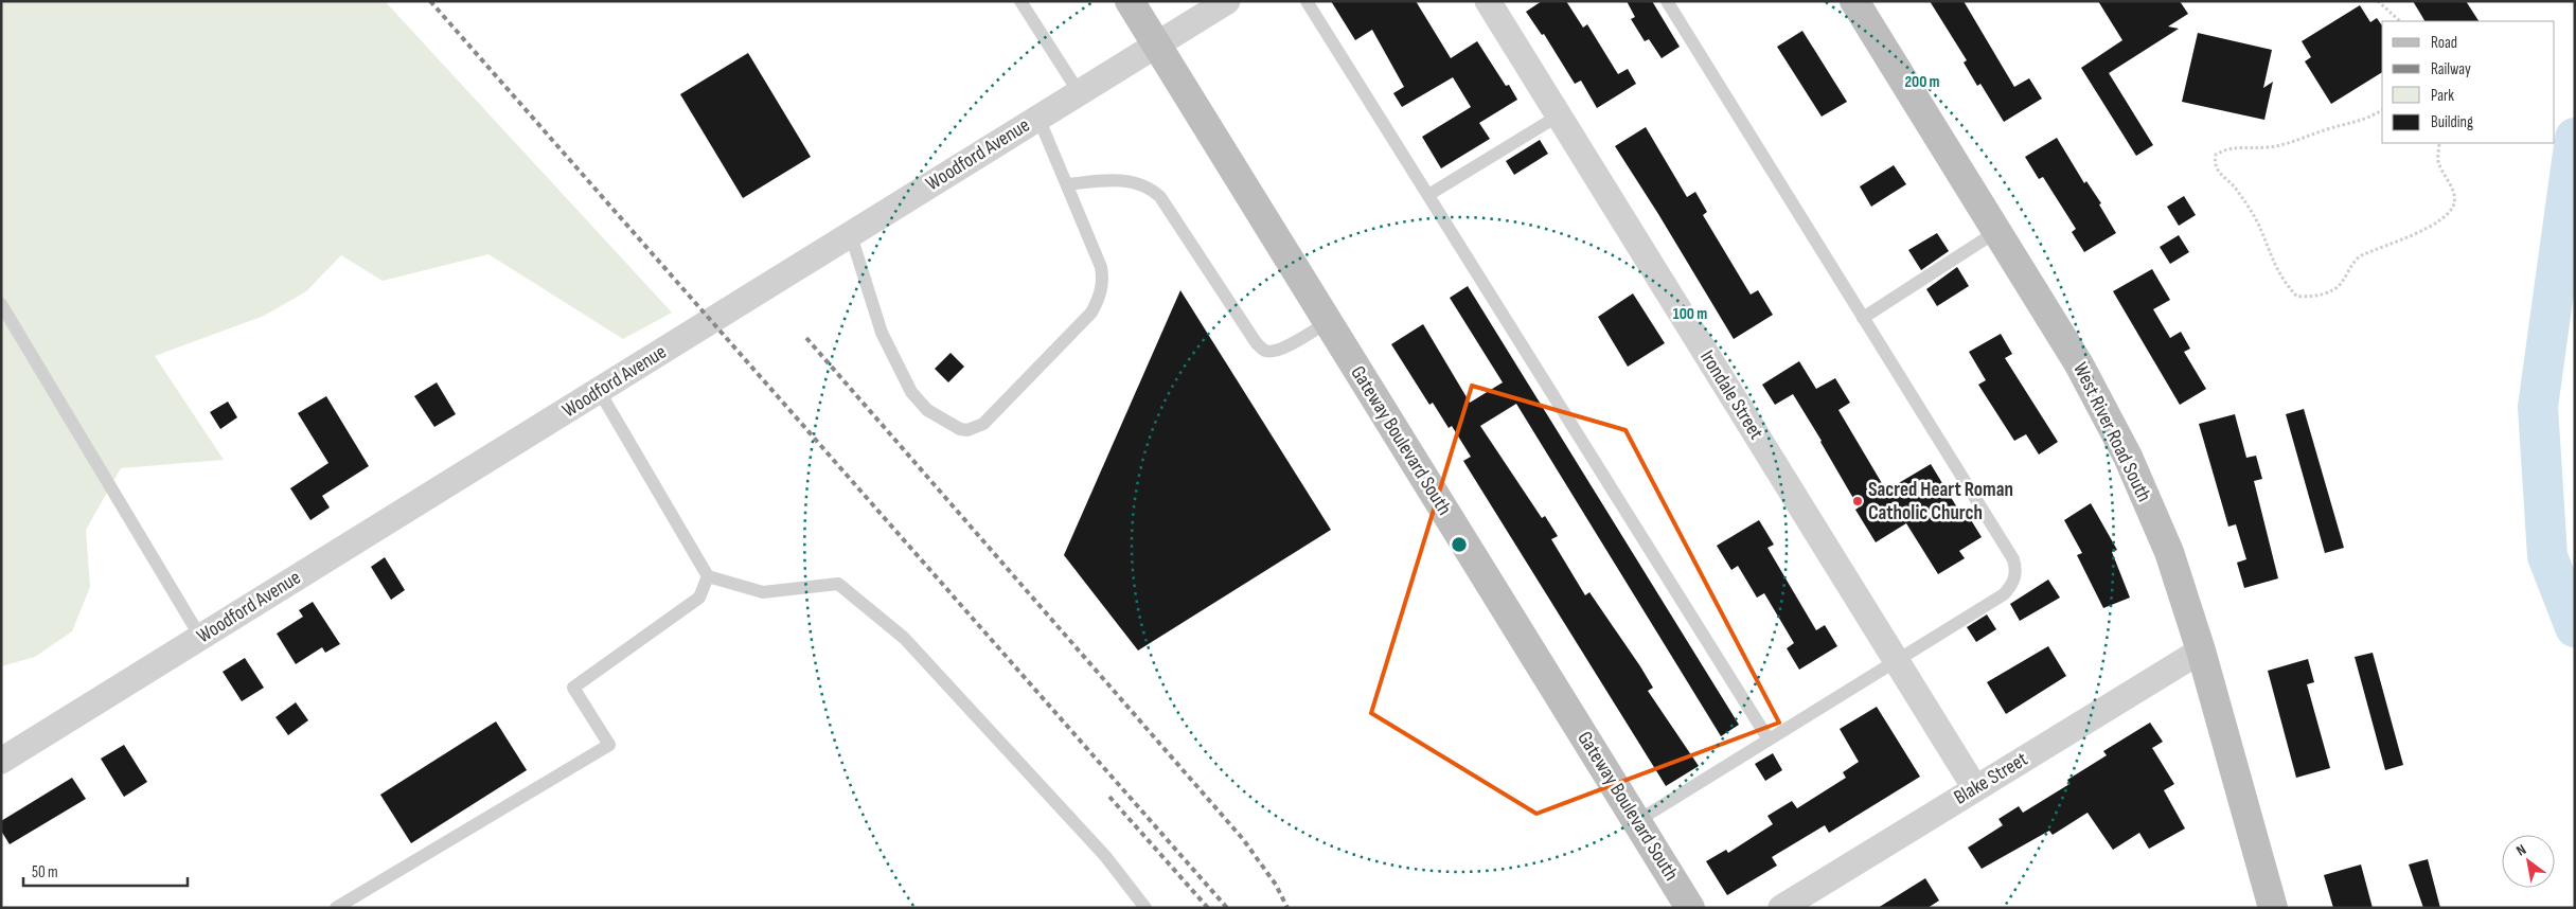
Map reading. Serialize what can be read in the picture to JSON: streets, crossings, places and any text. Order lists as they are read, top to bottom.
{
  "streets": {
    "main road": ["West River Road South", "Gateway Boulevard South"],
    "street": ["Woodford Avenue", "Irondale Street", "Blake Street"]
  },
  "crossings": [
    ["Woodford Avenue", "Gateway Boulevard South"],
    ["Irondale Street", "Blake Street"],
    ["West River Road South", "Blake Street"]
  ],
  "places": ["Sacred Heart Roman Catholic Church"],
  "legend": [
    "Road",
    "Railway",
    "Park",
    "Building"
  ],
  "scale_bar": "50 m",
  "north": "top left",
  "rings": ["200 m", "100 m"]
}
